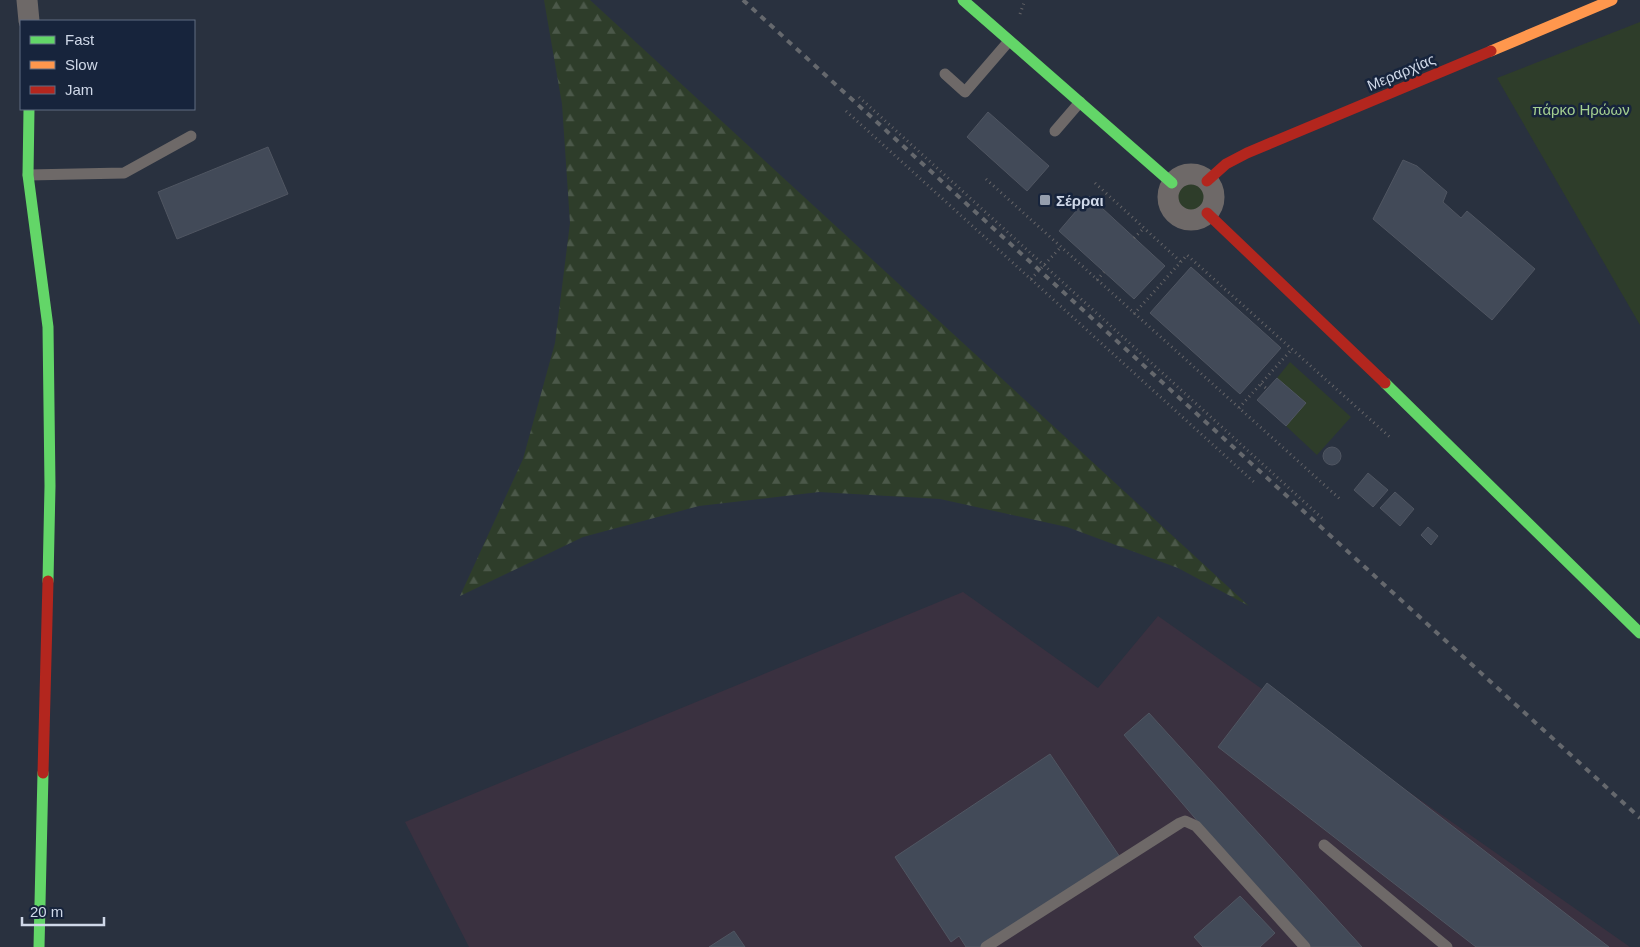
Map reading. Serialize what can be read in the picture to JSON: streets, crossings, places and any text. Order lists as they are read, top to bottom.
{
  "streets": {
    "street": ["Μεραρχίας"]
  },
  "parks": ["πάρκο Ηρώων"],
  "places": {
    "transit": ["Σέρραι"]
  },
  "legend": ["Fast", "Slow", "Jam"],
  "scale_bar": "20 m"
}
